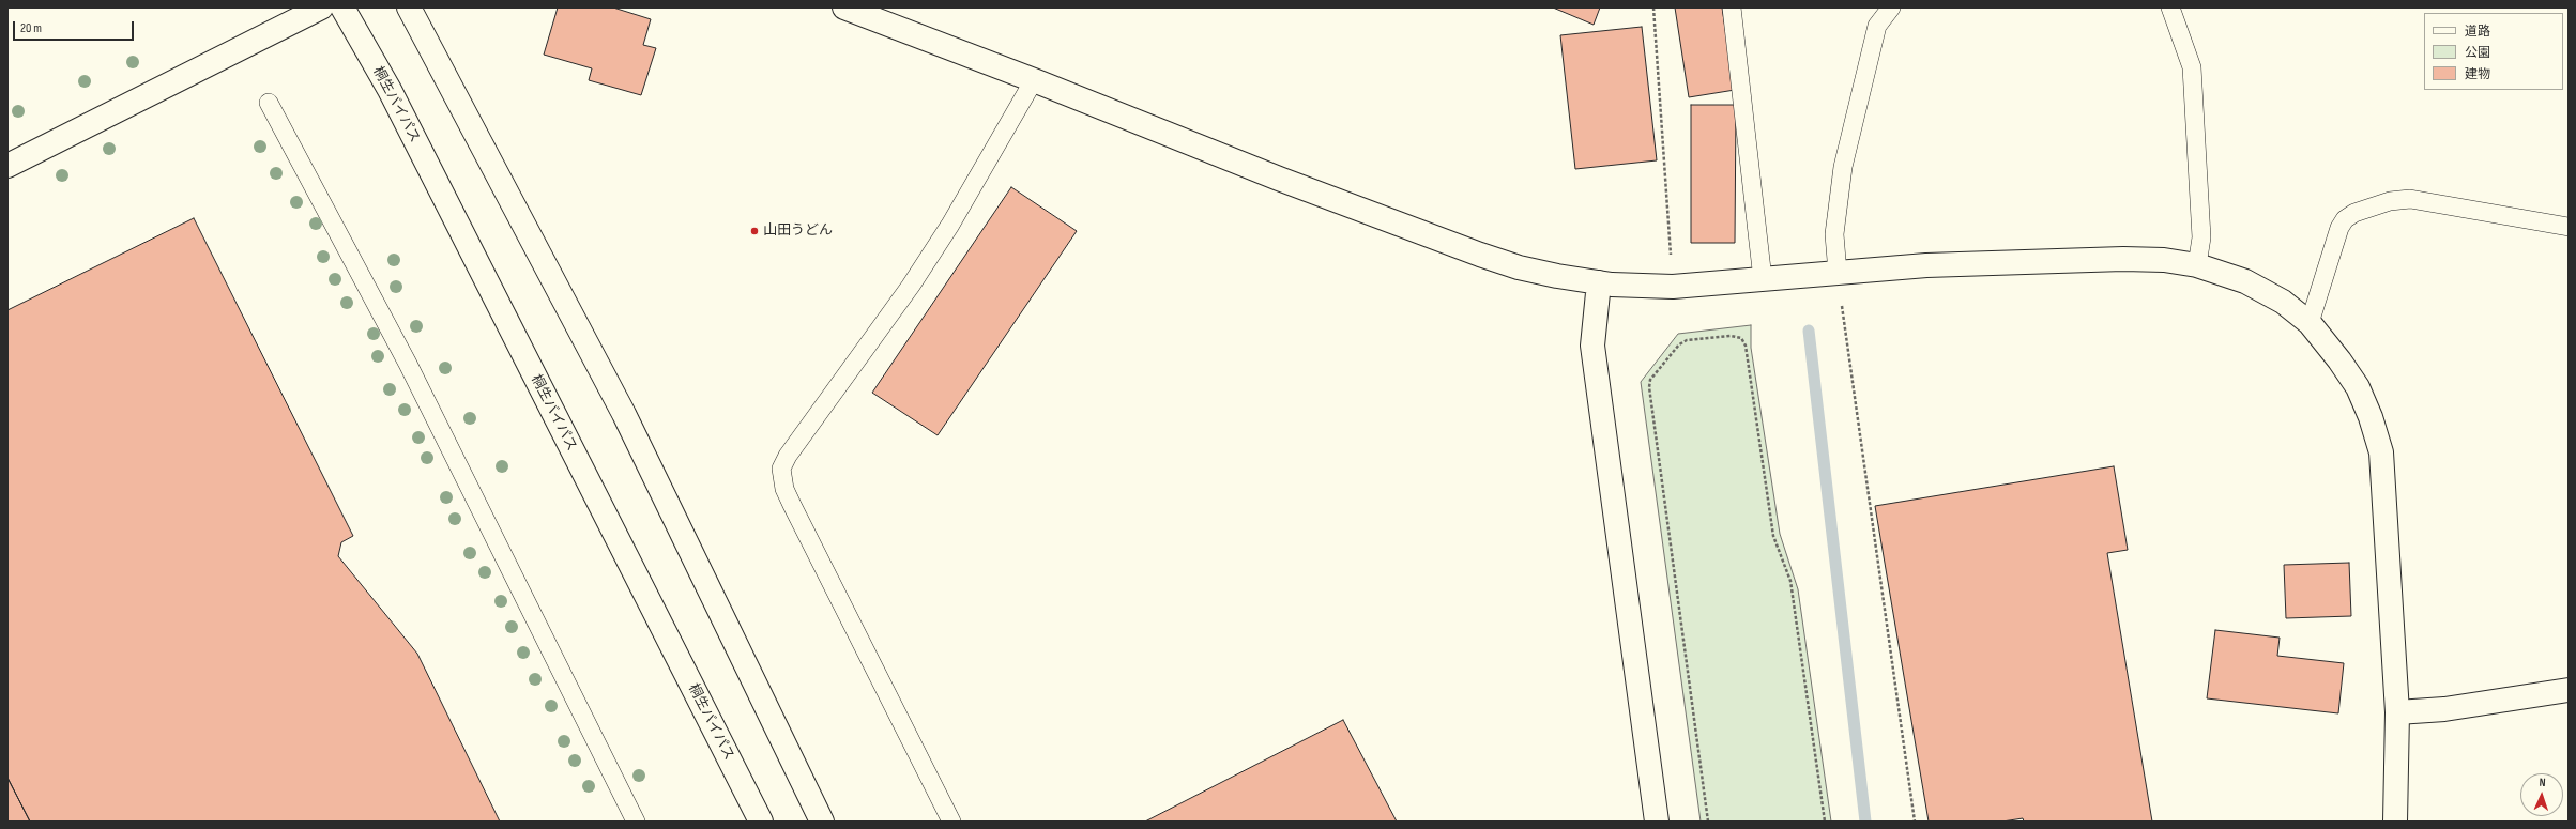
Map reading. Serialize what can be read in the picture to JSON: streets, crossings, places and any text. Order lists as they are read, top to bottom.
{
  "streets": {
    "main road": ["桐生バイパス"]
  },
  "places": ["山田うどん"],
  "legend": ["道路", "公園", "建物"],
  "scale_bar": "20 m",
  "north": "top"
}
